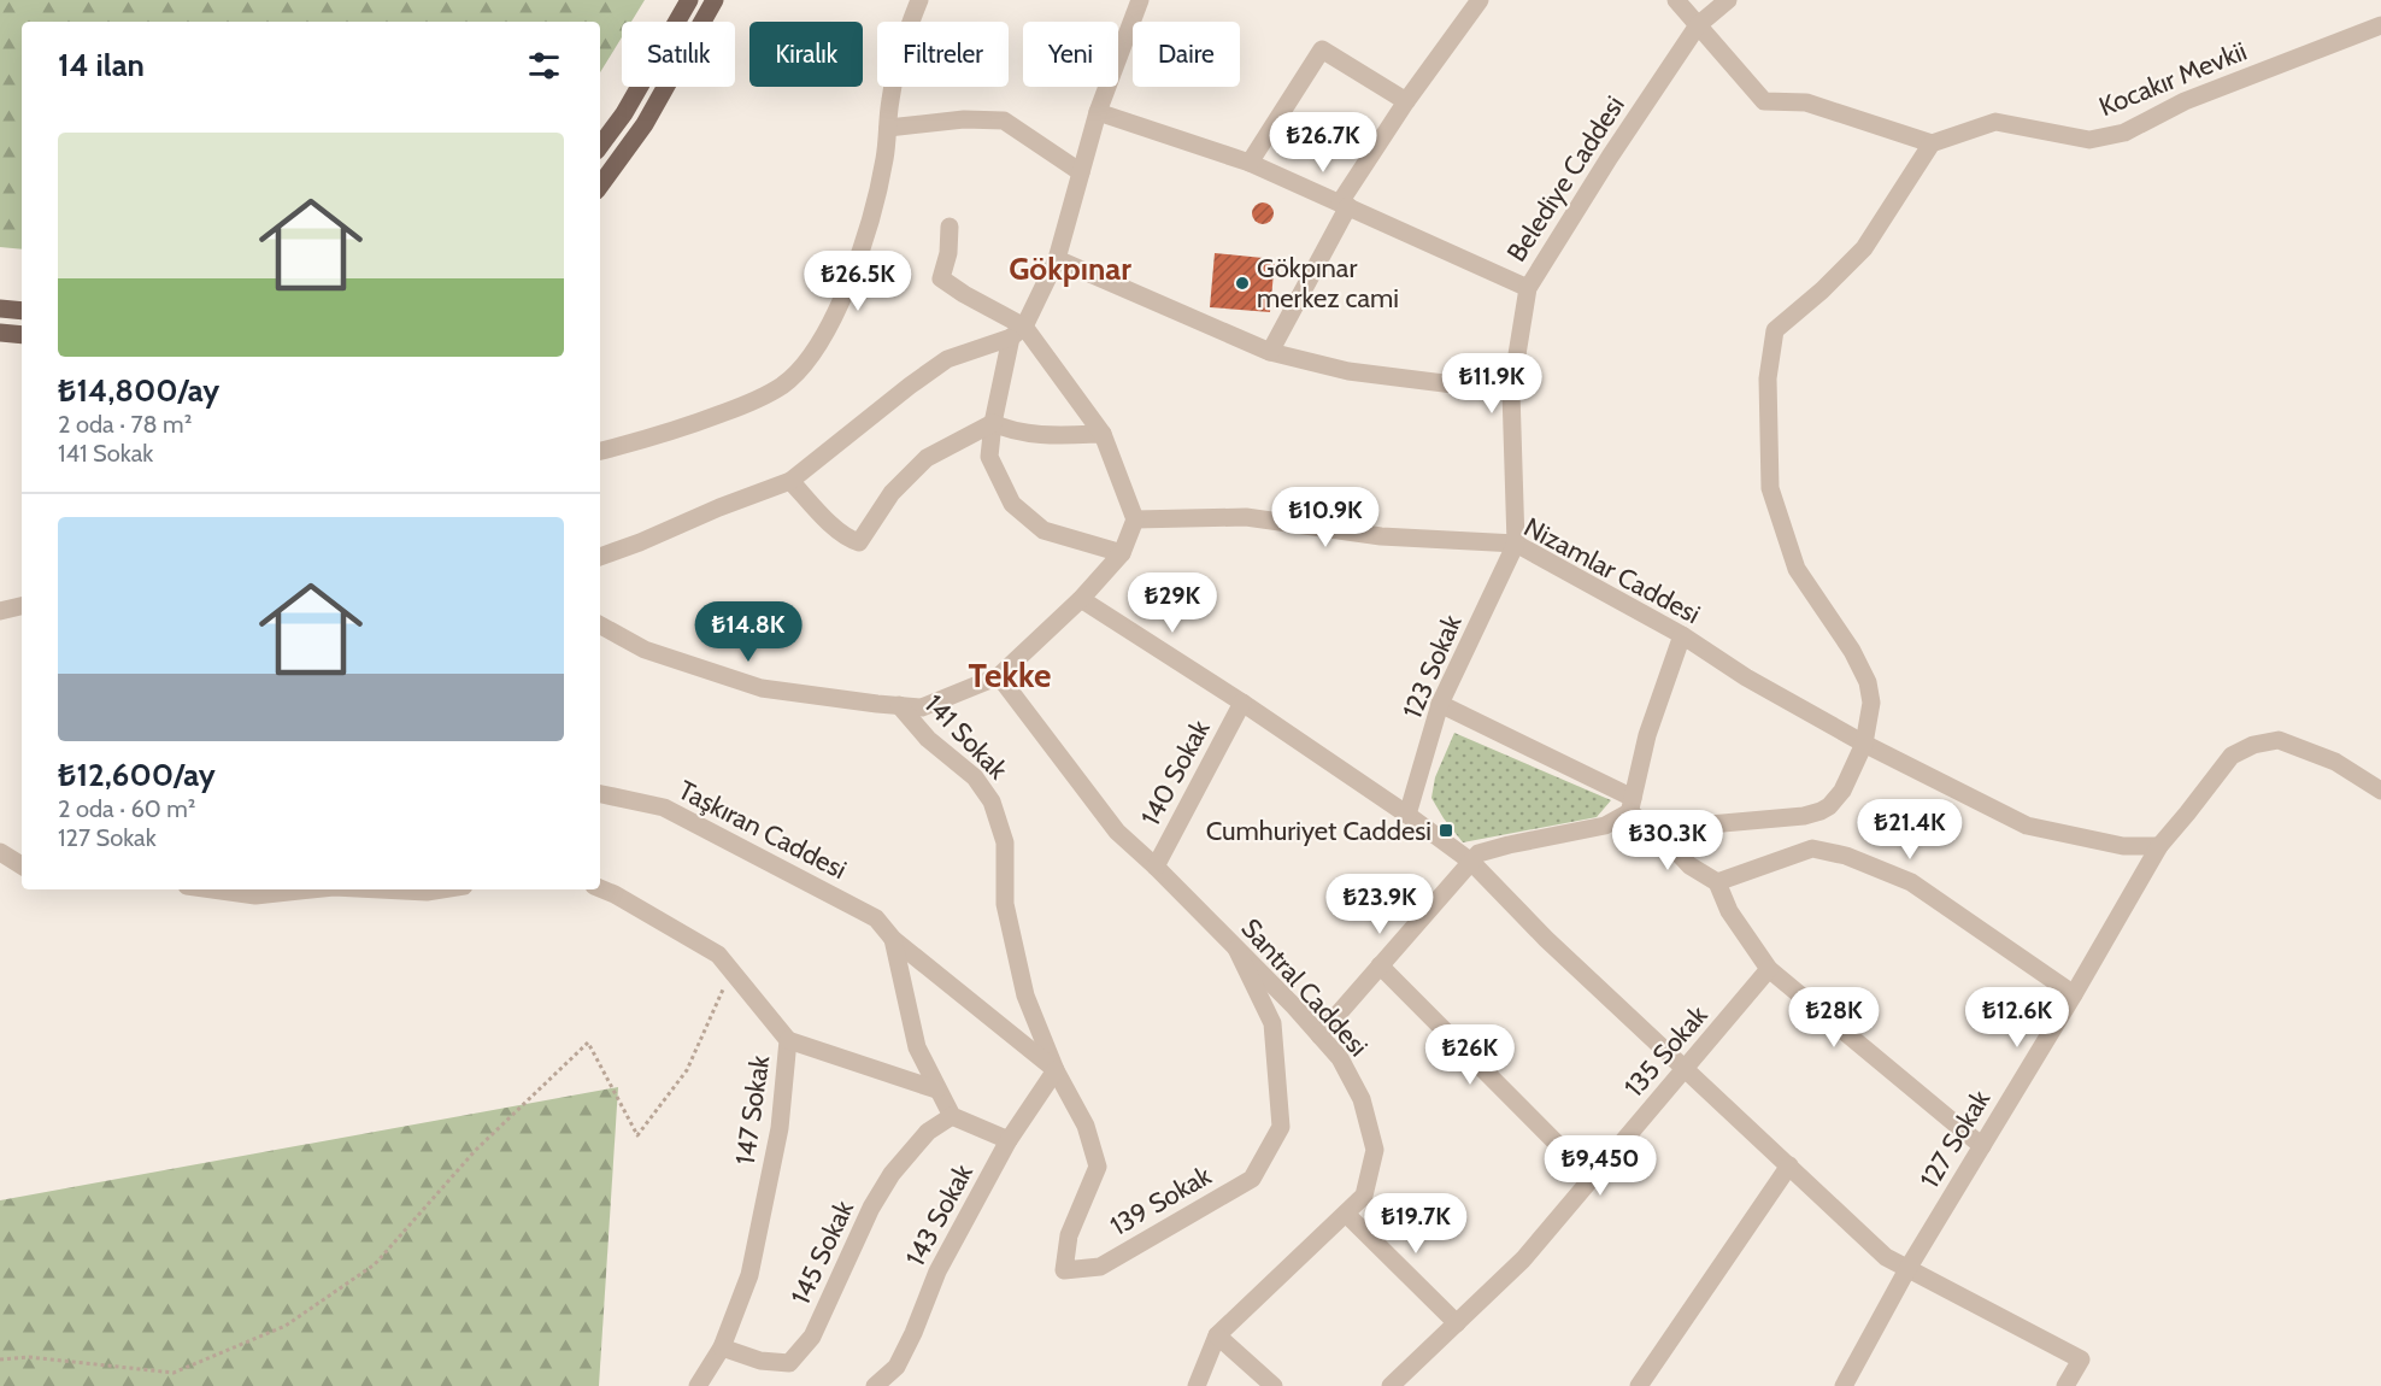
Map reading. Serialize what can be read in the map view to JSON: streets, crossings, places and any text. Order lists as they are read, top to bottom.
{
  "streets": {
    "street": [
      "Kocakır Mevkii",
      "Belediye Caddesi",
      "Nizamlar Caddesi",
      "123 Sokak",
      "141 Sokak",
      "140 Sokak",
      "Taşkıran Caddesi",
      "Santral Caddesi",
      "135 Sokak",
      "147 Sokak",
      "127 Sokak",
      "139 Sokak",
      "143 Sokak",
      "145 Sokak"
    ]
  },
  "crossings": [
    ["Belediye Caddesi", "Nizamlar Caddesi"],
    ["Belediye Caddesi", "123 Sokak"],
    ["Nizamlar Caddesi", "123 Sokak"],
    ["Nizamlar Caddesi", "127 Sokak"],
    ["141 Sokak", "Taşkıran Caddesi"],
    ["141 Sokak", "139 Sokak"],
    ["141 Sokak", "143 Sokak"],
    ["140 Sokak", "Santral Caddesi"],
    ["Taşkıran Caddesi", "139 Sokak"],
    ["Taşkıran Caddesi", "143 Sokak"],
    ["Santral Caddesi", "139 Sokak"],
    ["147 Sokak", "145 Sokak"],
    ["139 Sokak", "143 Sokak"]
  ],
  "districts": ["Gökpınar", "Tekke"],
  "places": {
    "other": ["Gökpınar merkez cami"],
    "transit": ["Cumhuriyet Caddesi"]
  },
  "page": {
    "chip": [
      "Satılık",
      "Kiralık",
      "Filtreler",
      "Yeni",
      "Daire"
    ],
    "heading": "14 ilan",
    "list": [
      {
        "name": "₺14,800/ay",
        "note": "2 oda · 78 m² · 141 Sokak"
      },
      {
        "name": "₺12,600/ay",
        "note": "2 oda · 60 m² · 127 Sokak"
      }
    ],
    "price": [
      "₺26.7K",
      "₺26.5K",
      "₺11.9K",
      "₺10.9K",
      "₺29K",
      "₺14.8K",
      "₺21.4K",
      "₺30.3K",
      "₺23.9K",
      "₺28K",
      "₺12.6K",
      "₺26K",
      "₺9,450",
      "₺19.7K"
    ]
  }
}
